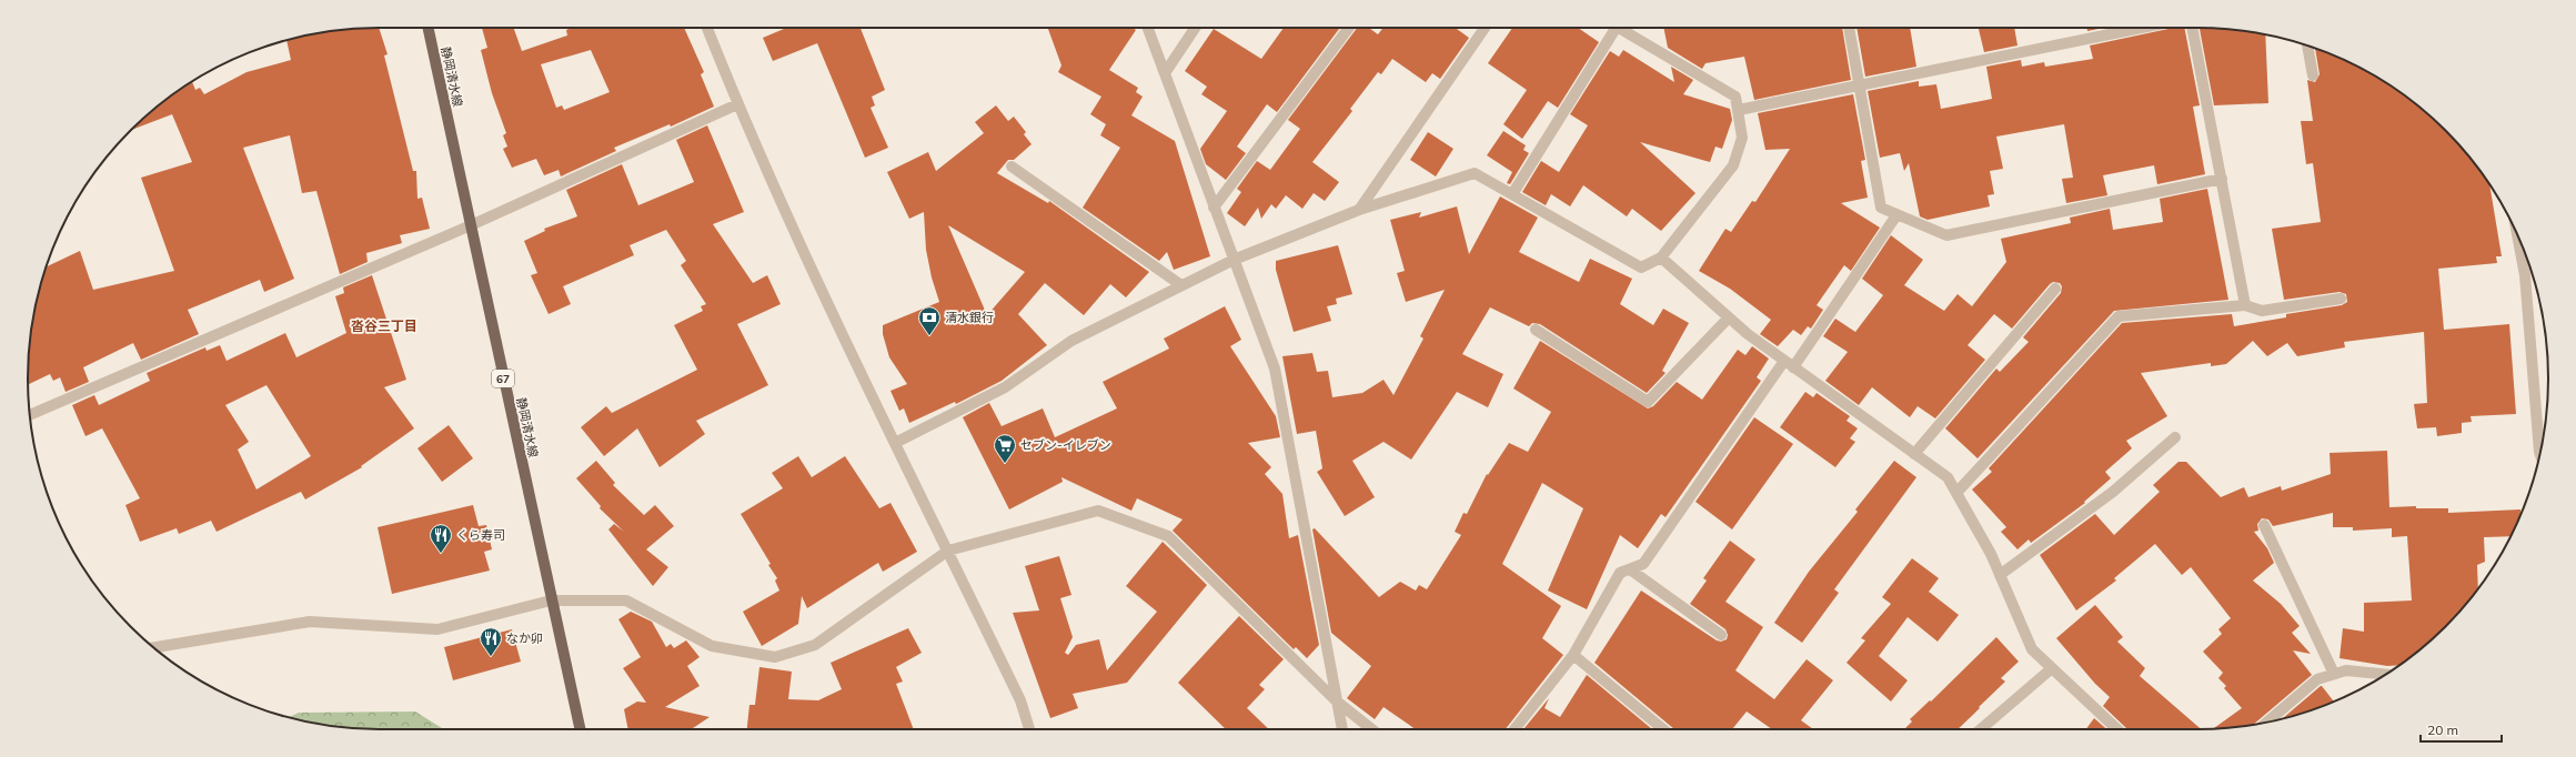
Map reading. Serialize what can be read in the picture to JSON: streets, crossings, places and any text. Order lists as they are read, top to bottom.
{
  "streets": {
    "main road": ["静岡清水線", "67"]
  },
  "districts": ["沓谷三丁目"],
  "places": {
    "bank": ["清水銀行"],
    "supermarket": ["セブン-イレブン"],
    "restaurant": ["くら寿司", "なか卯"]
  },
  "scale_bar": "20 m"
}
